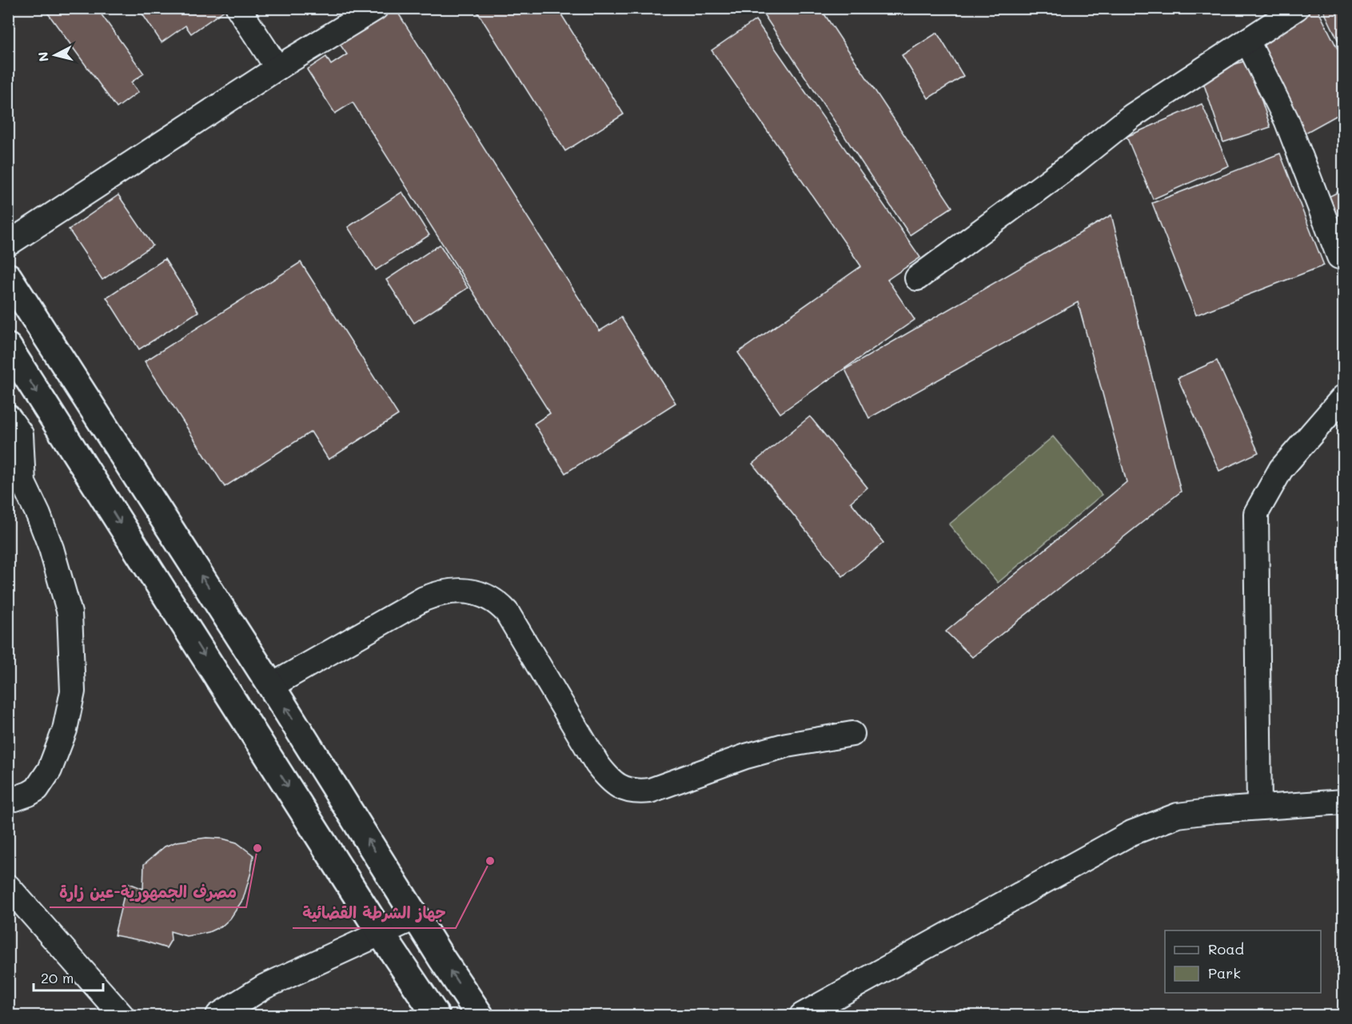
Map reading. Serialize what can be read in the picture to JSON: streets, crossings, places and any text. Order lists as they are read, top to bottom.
{
  "places": ["مصرف الجمهورية-عين زارة", "جهاز الشرطة القضائية"],
  "legend": ["Road", "Park"],
  "scale_bar": "20 m",
  "north": "left"
}
